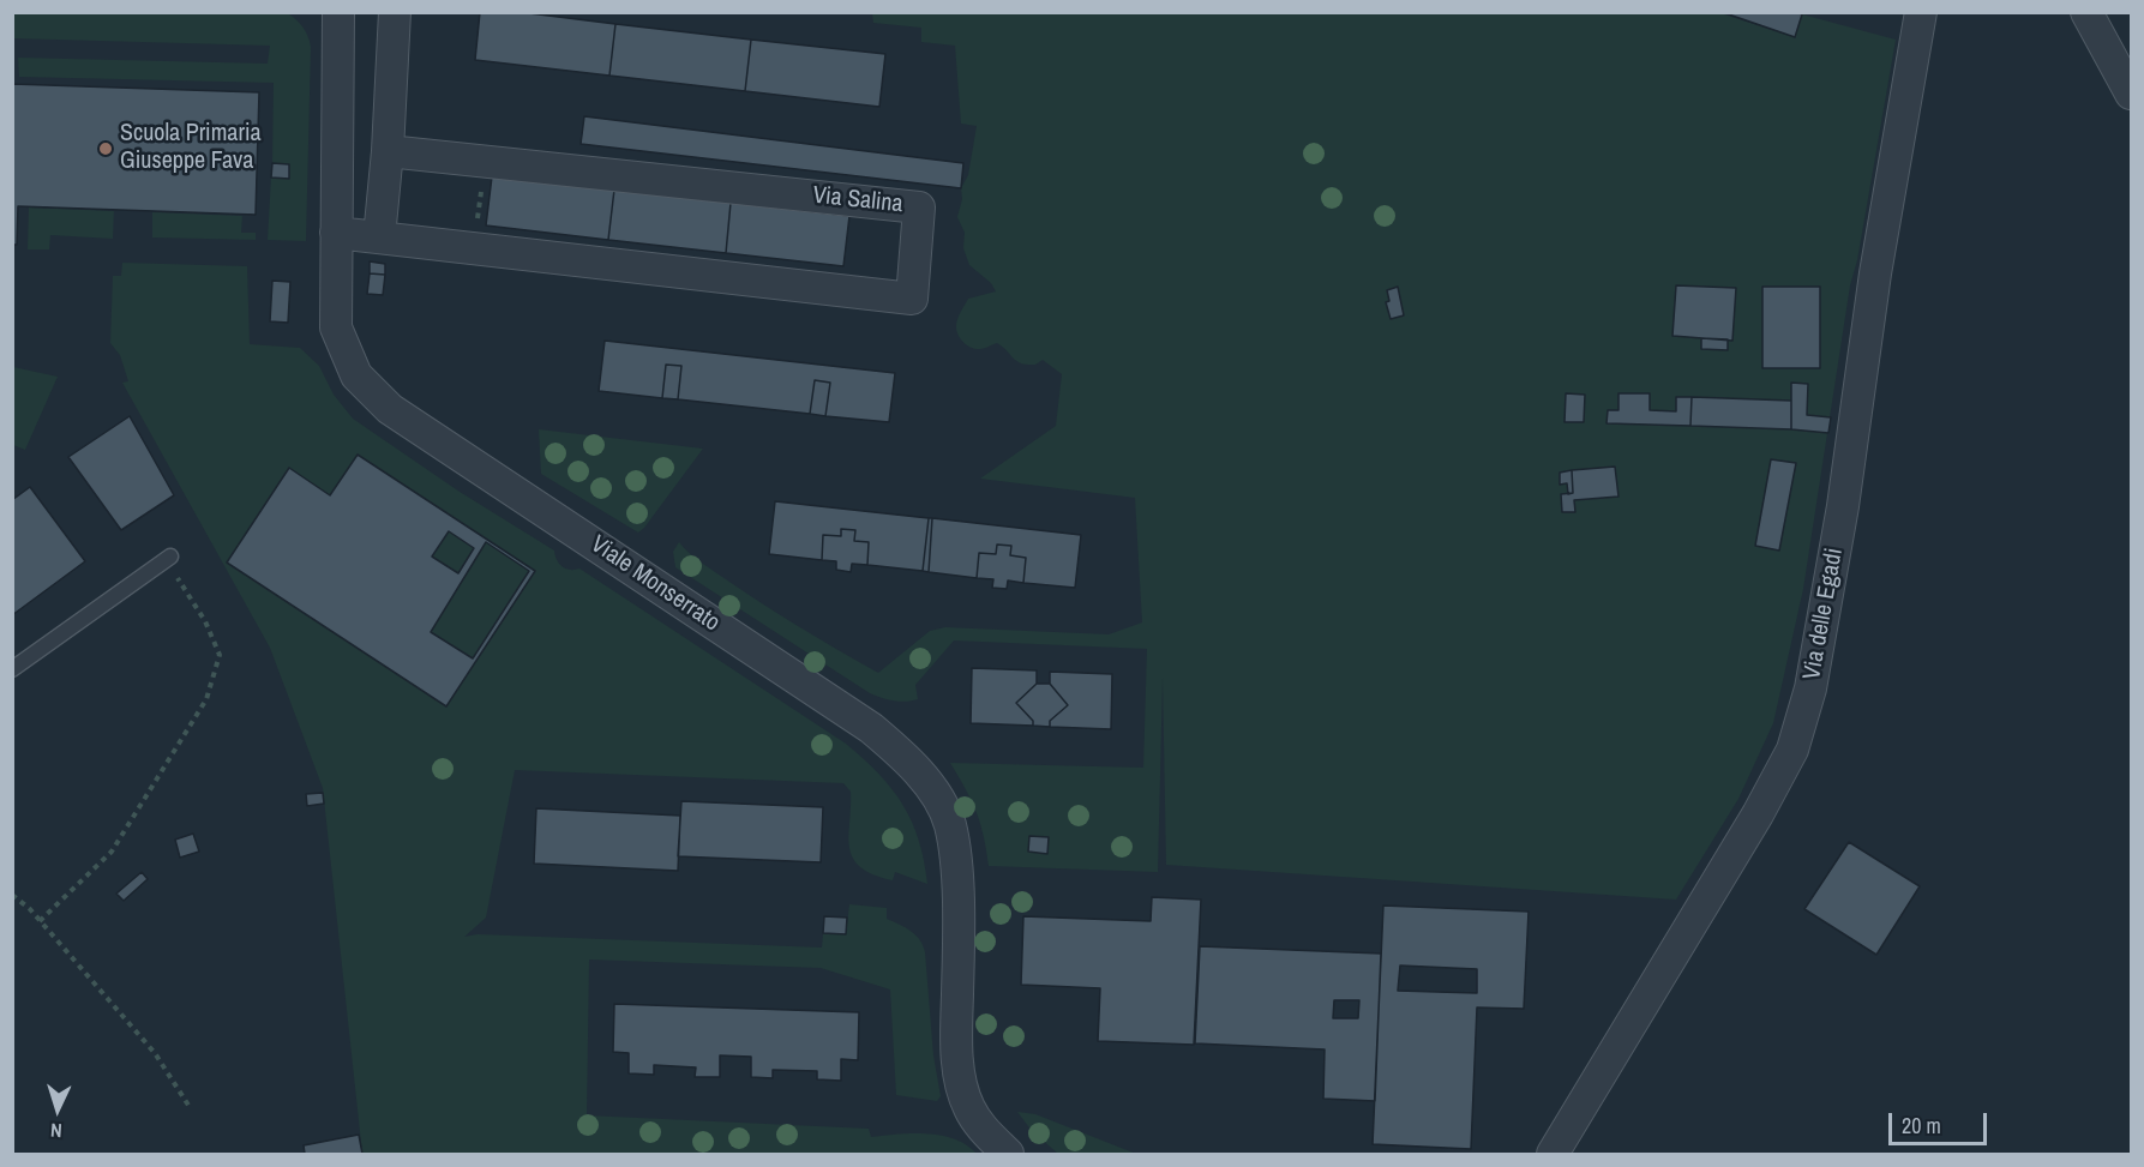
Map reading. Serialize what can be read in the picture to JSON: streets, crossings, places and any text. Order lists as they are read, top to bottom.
{
  "streets": {
    "street": ["Via Salina", "Viale Monserrato", "Via delle Egadi"]
  },
  "crossings": [
    ["Via Salina", "Viale Monserrato"]
  ],
  "places": ["Scuola Primaria Giuseppe Fava"],
  "scale_bar": "20 m",
  "north": "bottom"
}
